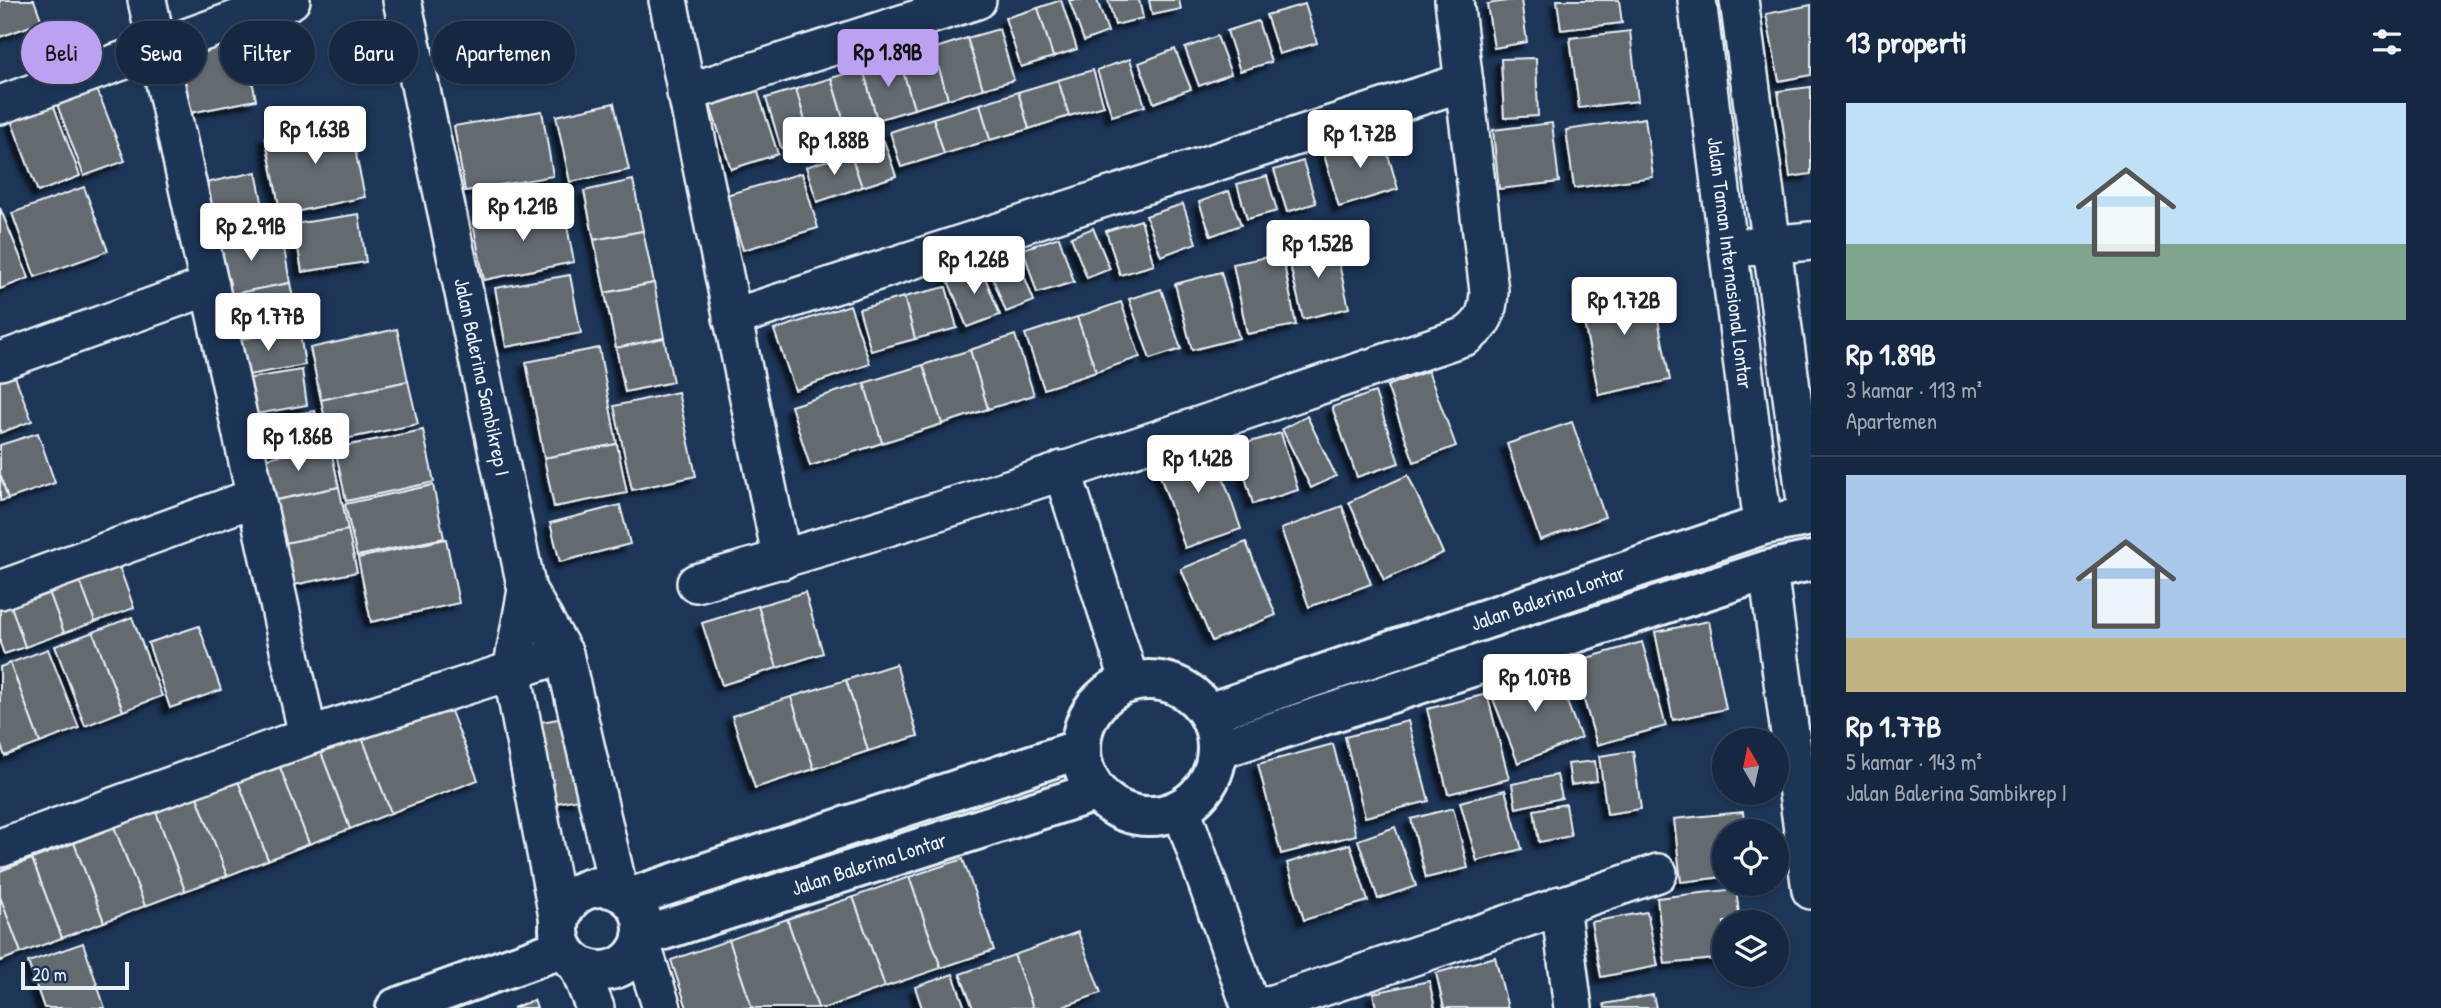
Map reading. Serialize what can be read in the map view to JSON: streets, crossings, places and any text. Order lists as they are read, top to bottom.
{
  "streets": {
    "street": ["Jalan Taman Internasional Lontar", "Jalan Balerina Sambikrep I", "Jalan Balerina Lontar"]
  },
  "crossings": [
    ["Jalan Taman Internasional Lontar", "Jalan Balerina Lontar"],
    ["Jalan Balerina Sambikrep I", "Jalan Balerina Lontar"]
  ],
  "scale_bar": "20 m",
  "north": "top",
  "page": {
    "heading": "13 properti",
    "chip": [
      "Beli",
      "Sewa",
      "Filter",
      "Baru",
      "Apartemen"
    ],
    "price": [
      "Rp 1.89B",
      "Rp 1.63B",
      "Rp 1.72B",
      "Rp 1.88B",
      "Rp 1.21B",
      "Rp 2.91B",
      "Rp 1.52B",
      "Rp 1.26B",
      "Rp 1.72B",
      "Rp 1.77B",
      "Rp 1.86B",
      "Rp 1.42B",
      "Rp 1.07B"
    ],
    "list": [
      {
        "name": "Rp 1.89B",
        "note": "3 kamar · 113 m² · Apartemen"
      },
      {
        "name": "Rp 1.77B",
        "note": "5 kamar · 143 m² · Jalan Balerina Sambikrep I"
      }
    ],
    "scale": "20 m"
  }
}
